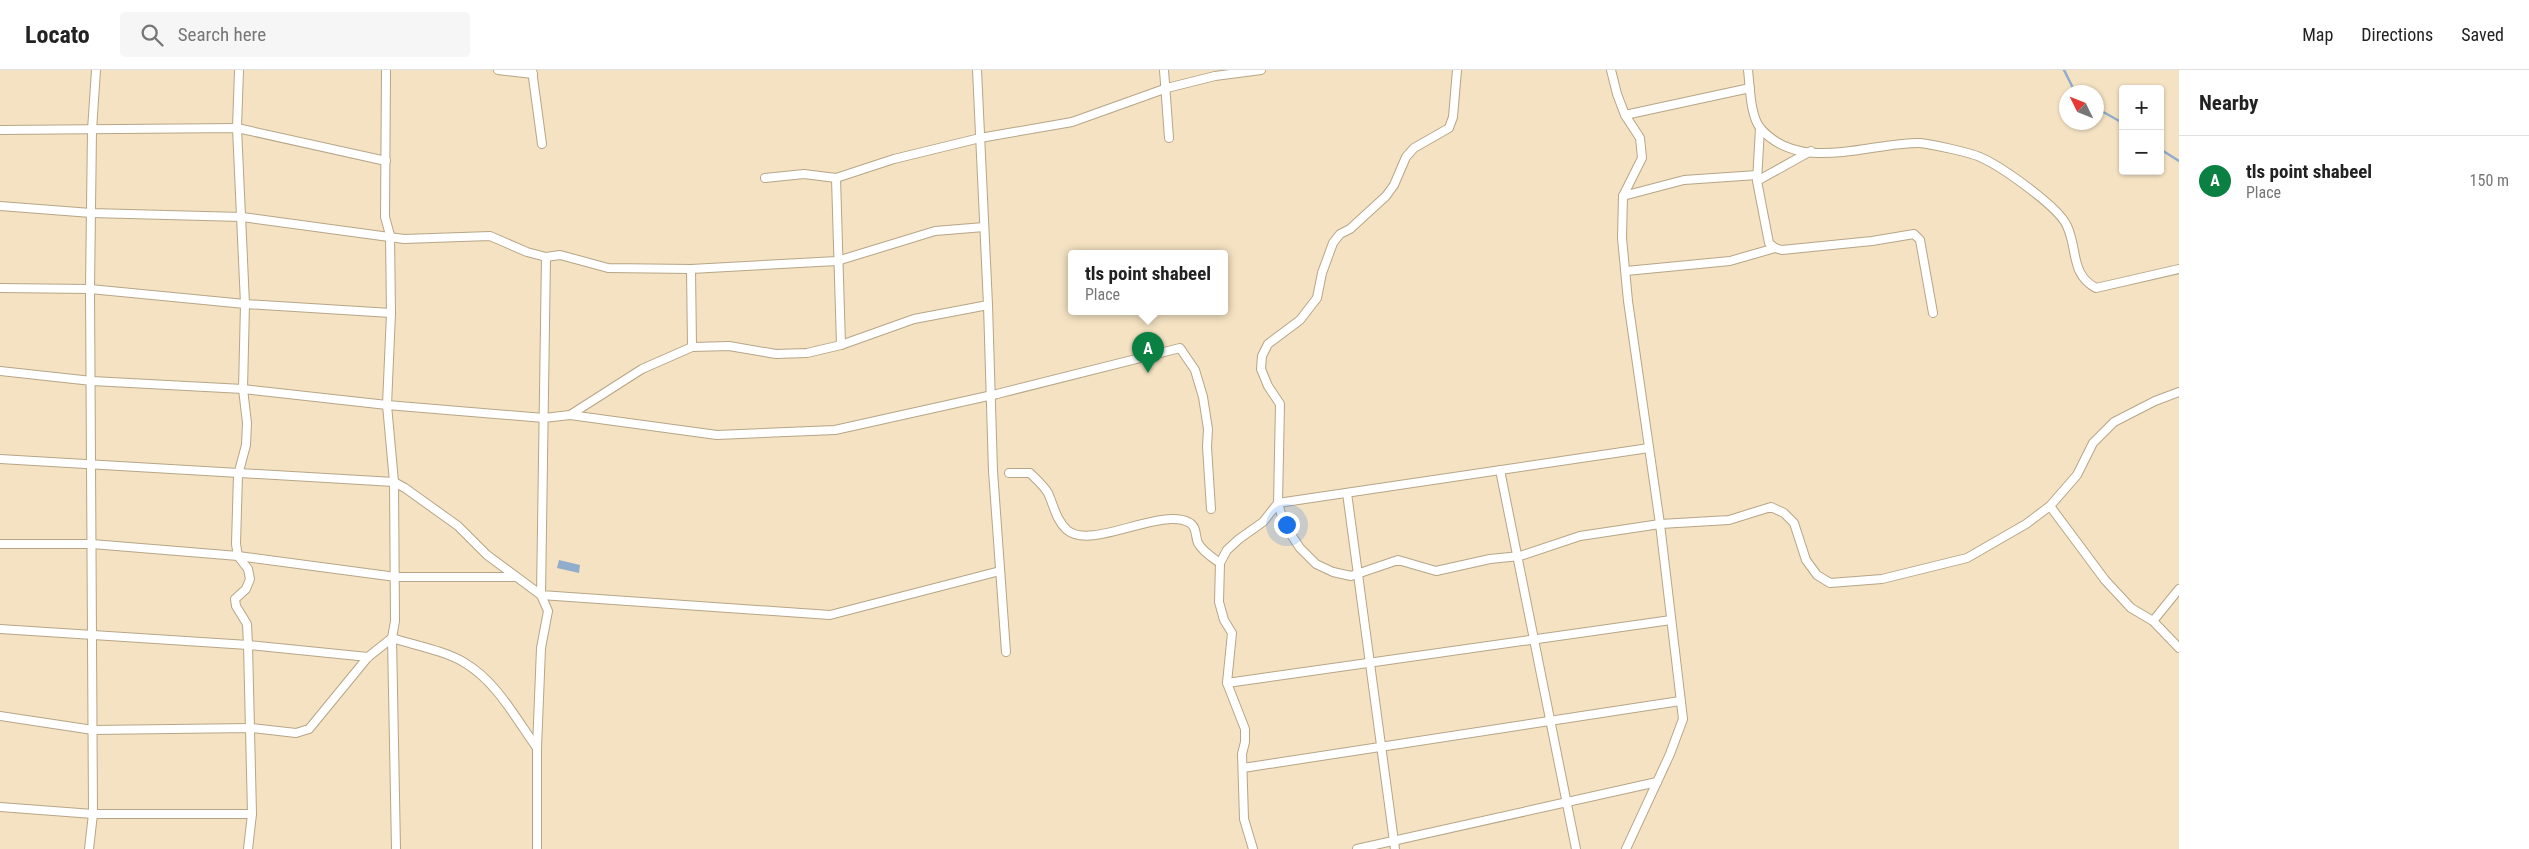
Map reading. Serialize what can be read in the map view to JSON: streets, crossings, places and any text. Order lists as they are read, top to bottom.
{
  "north": "top left",
  "page": {
    "header": "Locato",
    "search": "Search here",
    "nav": ["Map", "Directions", "Saved"],
    "heading": "Nearby",
    "map_buttons": ["+", "−"],
    "list": [
      {
        "mark": "A",
        "name": "tls point shabeel",
        "note": "Place",
        "value": "150 m"
      }
    ],
    "popup": ["tls point shabeel", "Place"],
    "pins": "A"
  }
}
